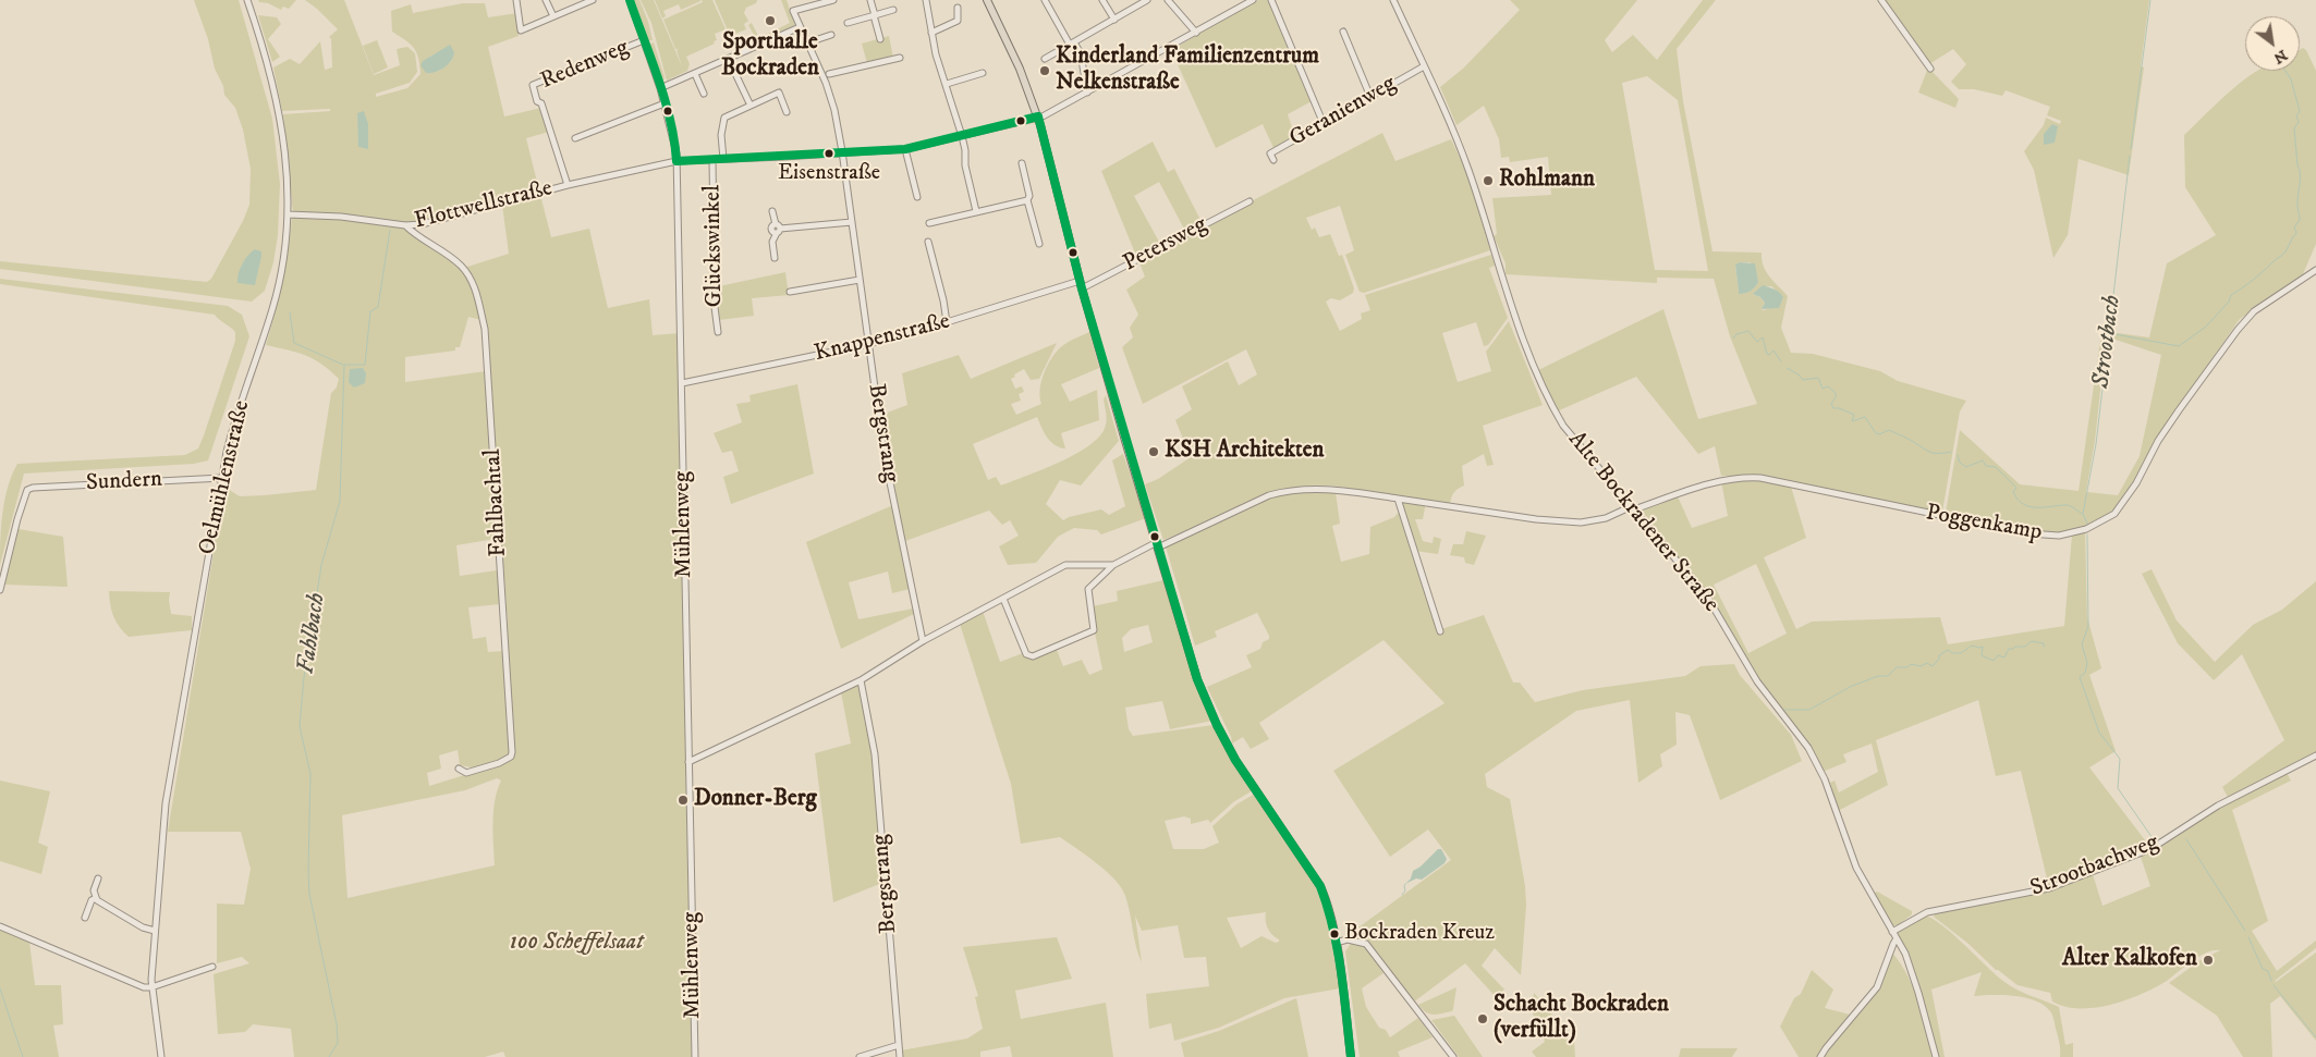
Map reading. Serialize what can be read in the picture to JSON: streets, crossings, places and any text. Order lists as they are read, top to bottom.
{
  "streets": {
    "street": [
      "Redenweg",
      "Geranienweg",
      "Flottwellstraße",
      "Petersweg",
      "Glückswinkel",
      "Knappenstraße",
      "Bergstrang",
      "Oelmühlenstraße",
      "Sundern",
      "Fahlbachtal",
      "Alte Bockradener Straße",
      "Poggenkamp",
      "Mühlenweg",
      "Strootbachweg"
    ]
  },
  "crossings": [
    ["Redenweg", "Flottwellstraße"],
    ["Redenweg", "Mühlenweg"],
    ["Geranienweg", "Alte Bockradener Straße"],
    ["Flottwellstraße", "Glückswinkel"],
    ["Flottwellstraße", "Bergstrang"],
    ["Flottwellstraße", "Oelmühlenstraße"],
    ["Flottwellstraße", "Fahlbachtal"],
    ["Flottwellstraße", "Mühlenweg"],
    ["Knappenstraße", "Bergstrang"],
    ["Knappenstraße", "Mühlenweg"],
    ["Oelmühlenstraße", "Sundern"],
    ["Alte Bockradener Straße", "Poggenkamp"],
    ["Alte Bockradener Straße", "Strootbachweg"]
  ],
  "water": ["Strootbach", "Fahlbach"],
  "parks": ["100 Scheffelsaat"],
  "places": [
    "Sporthalle Bockraden",
    "Kinderland Familienzentrum Nelkenstraße",
    "Eisenstraße",
    "Rohlmann",
    "KSH Architekten",
    "Donner-Berg",
    "Bockraden Kreuz",
    "Alter Kalkofen",
    "Schacht Bockraden (verfüllt)"
  ],
  "north": "bottom right"
}
